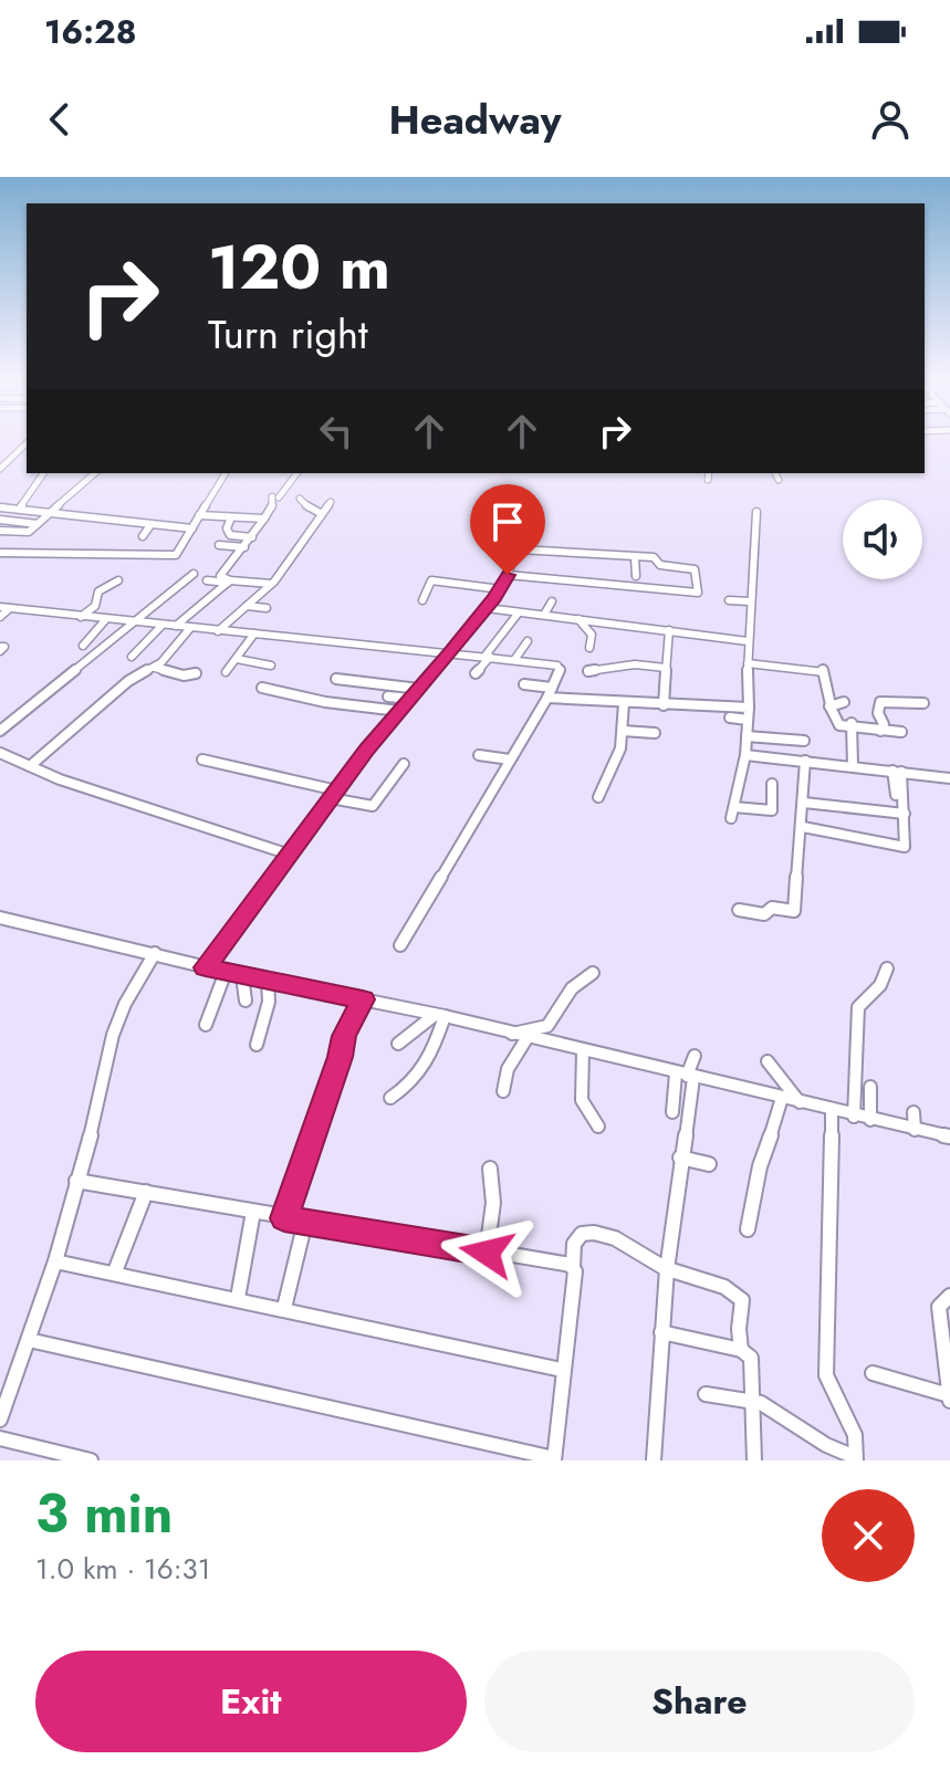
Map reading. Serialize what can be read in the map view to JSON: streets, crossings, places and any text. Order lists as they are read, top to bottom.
{
  "page": {
    "status": "16:28",
    "header": "Headway",
    "turn": ["120 m", "Turn right"],
    "heading": ["3 min", "1.0 km · 16:31"],
    "buttons": ["Exit", "Share"]
  }
}
